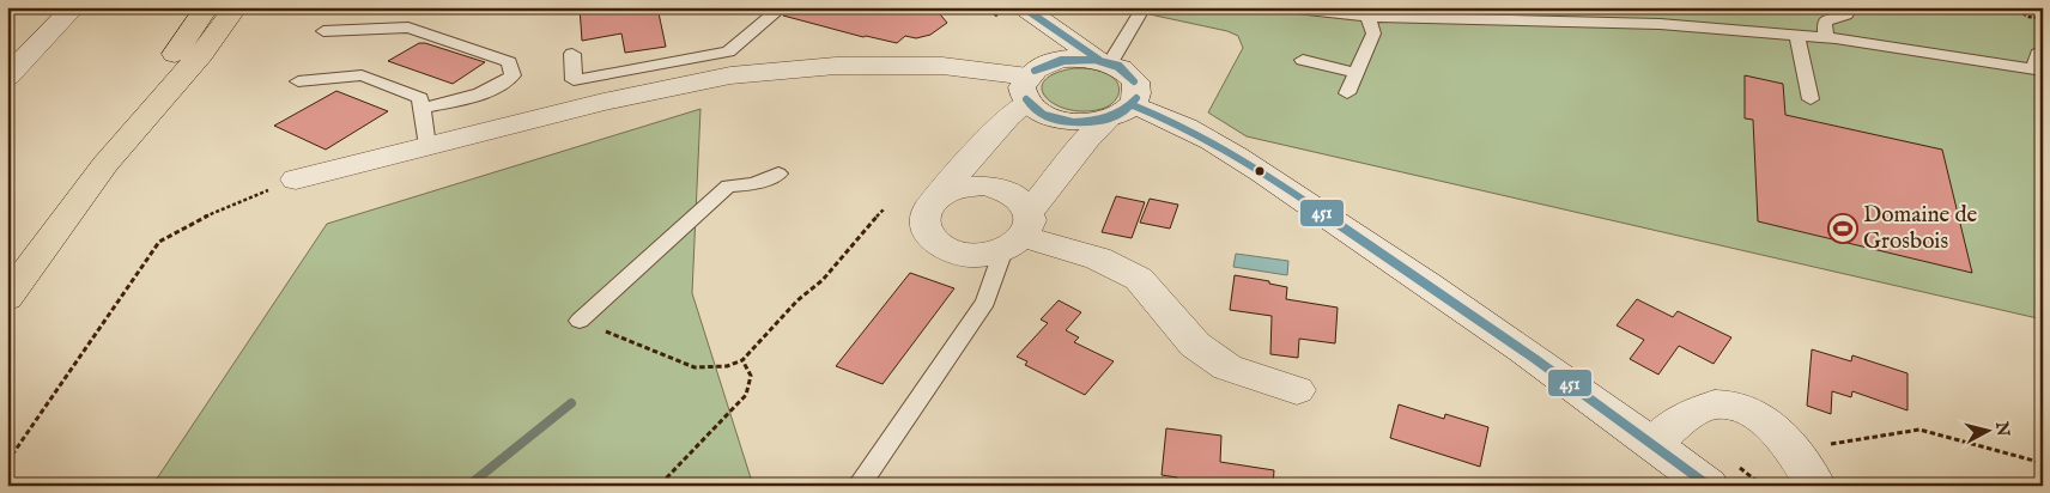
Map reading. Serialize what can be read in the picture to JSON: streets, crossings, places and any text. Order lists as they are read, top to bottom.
{
  "places": {
    "sports": ["Domaine de Grosbois"]
  },
  "lines": ["transit line 451"],
  "north": "right"
}
